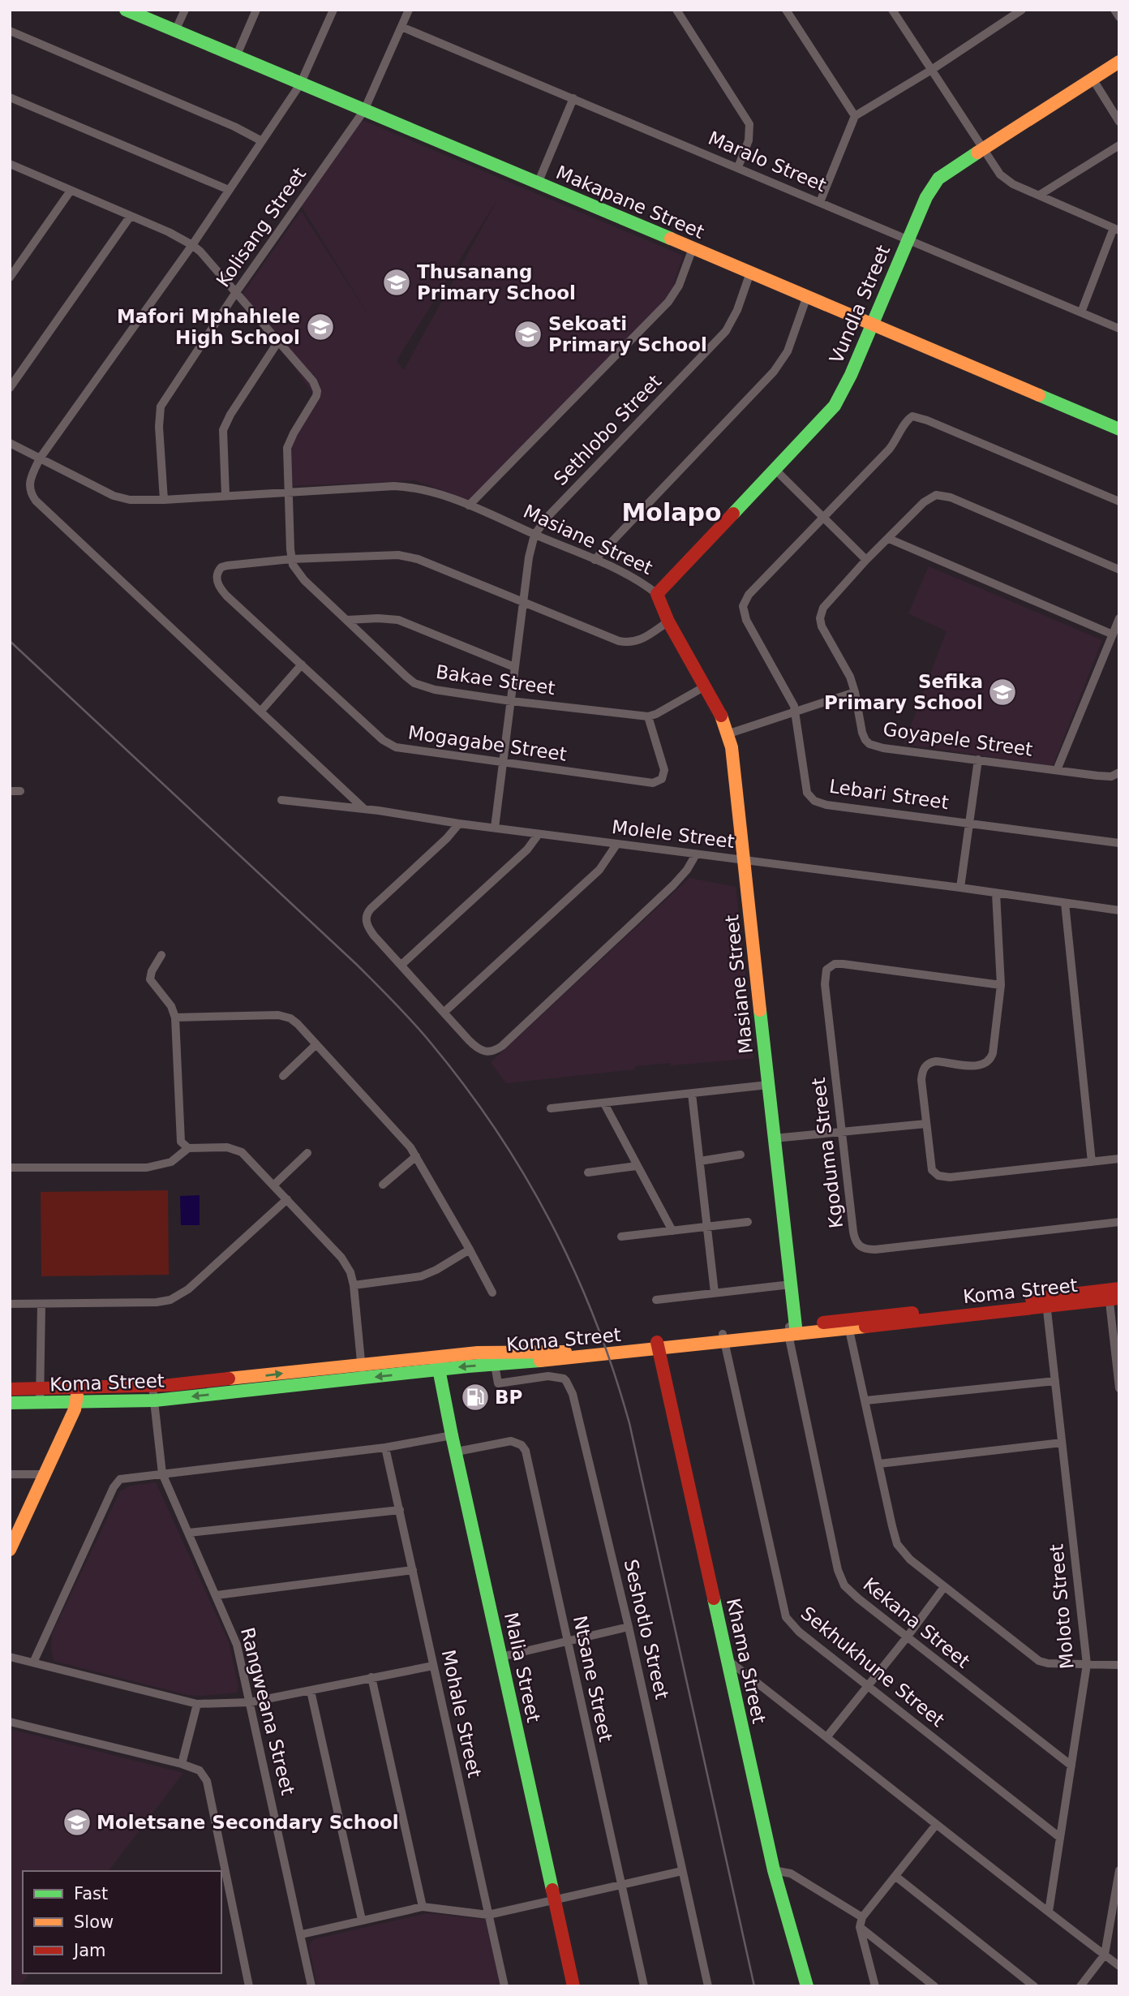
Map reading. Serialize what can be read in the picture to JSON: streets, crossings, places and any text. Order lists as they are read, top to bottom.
{
  "streets": {
    "street": [
      "Maralo Street",
      "Makapane Street",
      "Kolisang Street",
      "Vundla Street",
      "Sethlobo Street",
      "Masiane Street",
      "Bakae Street",
      "Goyapele Street",
      "Mogagabe Street",
      "Lebari Street",
      "Molele Street",
      "Kgoduma Street",
      "Koma Street",
      "Moloto Street",
      "Kekana Street",
      "Seshotlo Street",
      "Khama Street",
      "Sekhukhune Street",
      "Malia Street",
      "Ntsane Street",
      "Rangweana Street",
      "Mohale Street"
    ]
  },
  "crossings": [
    ["Maralo Street", "Kolisang Street"],
    ["Maralo Street", "Vundla Street"],
    ["Makapane Street", "Kolisang Street"],
    ["Makapane Street", "Vundla Street"],
    ["Makapane Street", "Sethlobo Street"],
    ["Kolisang Street", "Masiane Street"],
    ["Vundla Street", "Masiane Street"],
    ["Sethlobo Street", "Masiane Street"],
    ["Sethlobo Street", "Bakae Street"],
    ["Sethlobo Street", "Mogagabe Street"],
    ["Sethlobo Street", "Molele Street"],
    ["Masiane Street", "Molele Street"],
    ["Masiane Street", "Koma Street"],
    ["Masiane Street", "Kekana Street"],
    ["Bakae Street", "Mogagabe Street"],
    ["Koma Street", "Moloto Street"],
    ["Koma Street", "Kekana Street"],
    ["Koma Street", "Seshotlo Street"],
    ["Koma Street", "Khama Street"],
    ["Koma Street", "Sekhukhune Street"],
    ["Koma Street", "Malia Street"],
    ["Koma Street", "Rangweana Street"],
    ["Moloto Street", "Kekana Street"],
    ["Moloto Street", "Sekhukhune Street"],
    ["Malia Street", "Ntsane Street"]
  ],
  "districts": ["Molapo"],
  "places": {
    "school or university": [
      "Thusanang Primary School",
      "Mafori Mphahlele High School",
      "Sekoati Primary School",
      "Sefika Primary School",
      "Moletsane Secondary School"
    ],
    "fuel station": ["BP"]
  },
  "legend": ["Fast", "Slow", "Jam"]
}
